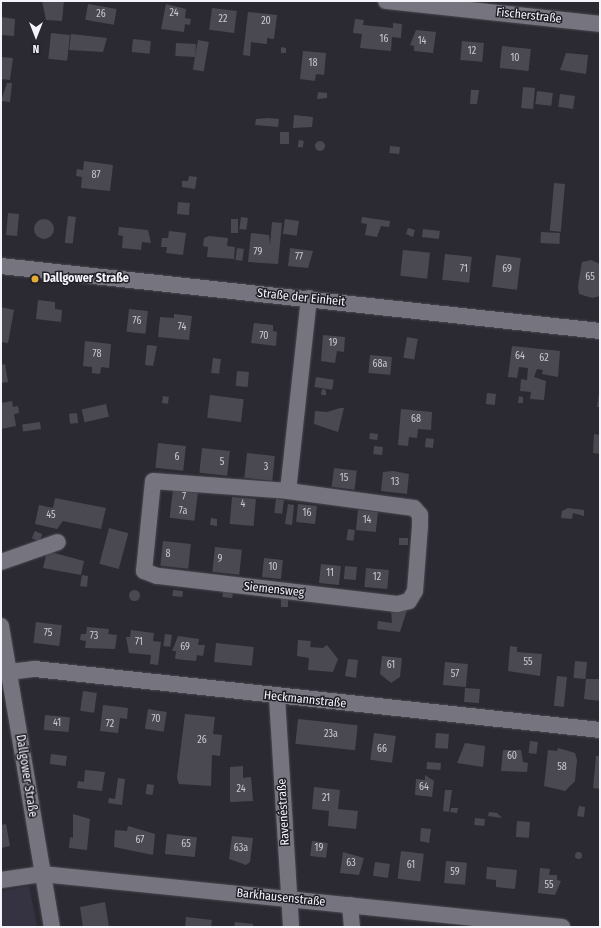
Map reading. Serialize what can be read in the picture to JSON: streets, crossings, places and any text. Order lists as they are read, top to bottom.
{
  "streets": {
    "street": [
      "Fischerstraße",
      "Straße der Einheit",
      "Siemensweg",
      "Heckmannstraße",
      "Dallgower Straße",
      "Ravenéstraße",
      "Barkhausenstraße"
    ]
  },
  "crossings": [
    ["Heckmannstraße", "Dallgower Straße"],
    ["Heckmannstraße", "Ravenéstraße"],
    ["Dallgower Straße", "Barkhausenstraße"],
    ["Ravenéstraße", "Barkhausenstraße"]
  ],
  "places": ["Dallgower Straße"],
  "house_numbers": [
    "24",
    "26",
    "22",
    "20",
    "16",
    "14",
    "12",
    "10",
    "18",
    "87",
    "79",
    "77",
    "71",
    "69",
    "65",
    "76",
    "74",
    "70",
    "19",
    "78",
    "64",
    "62",
    "68a",
    "68",
    "6",
    "5",
    "3",
    "15",
    "13",
    "7",
    "4",
    "7a",
    "16",
    "45",
    "14",
    "8",
    "9",
    "10",
    "11",
    "12",
    "75",
    "73",
    "71",
    "69",
    "55",
    "61",
    "57",
    "70",
    "41",
    "72",
    "23a",
    "26",
    "66",
    "60",
    "58",
    "64",
    "24",
    "21",
    "67",
    "65",
    "63a",
    "19",
    "63",
    "61",
    "59",
    "55"
  ],
  "north": "bottom"
}
